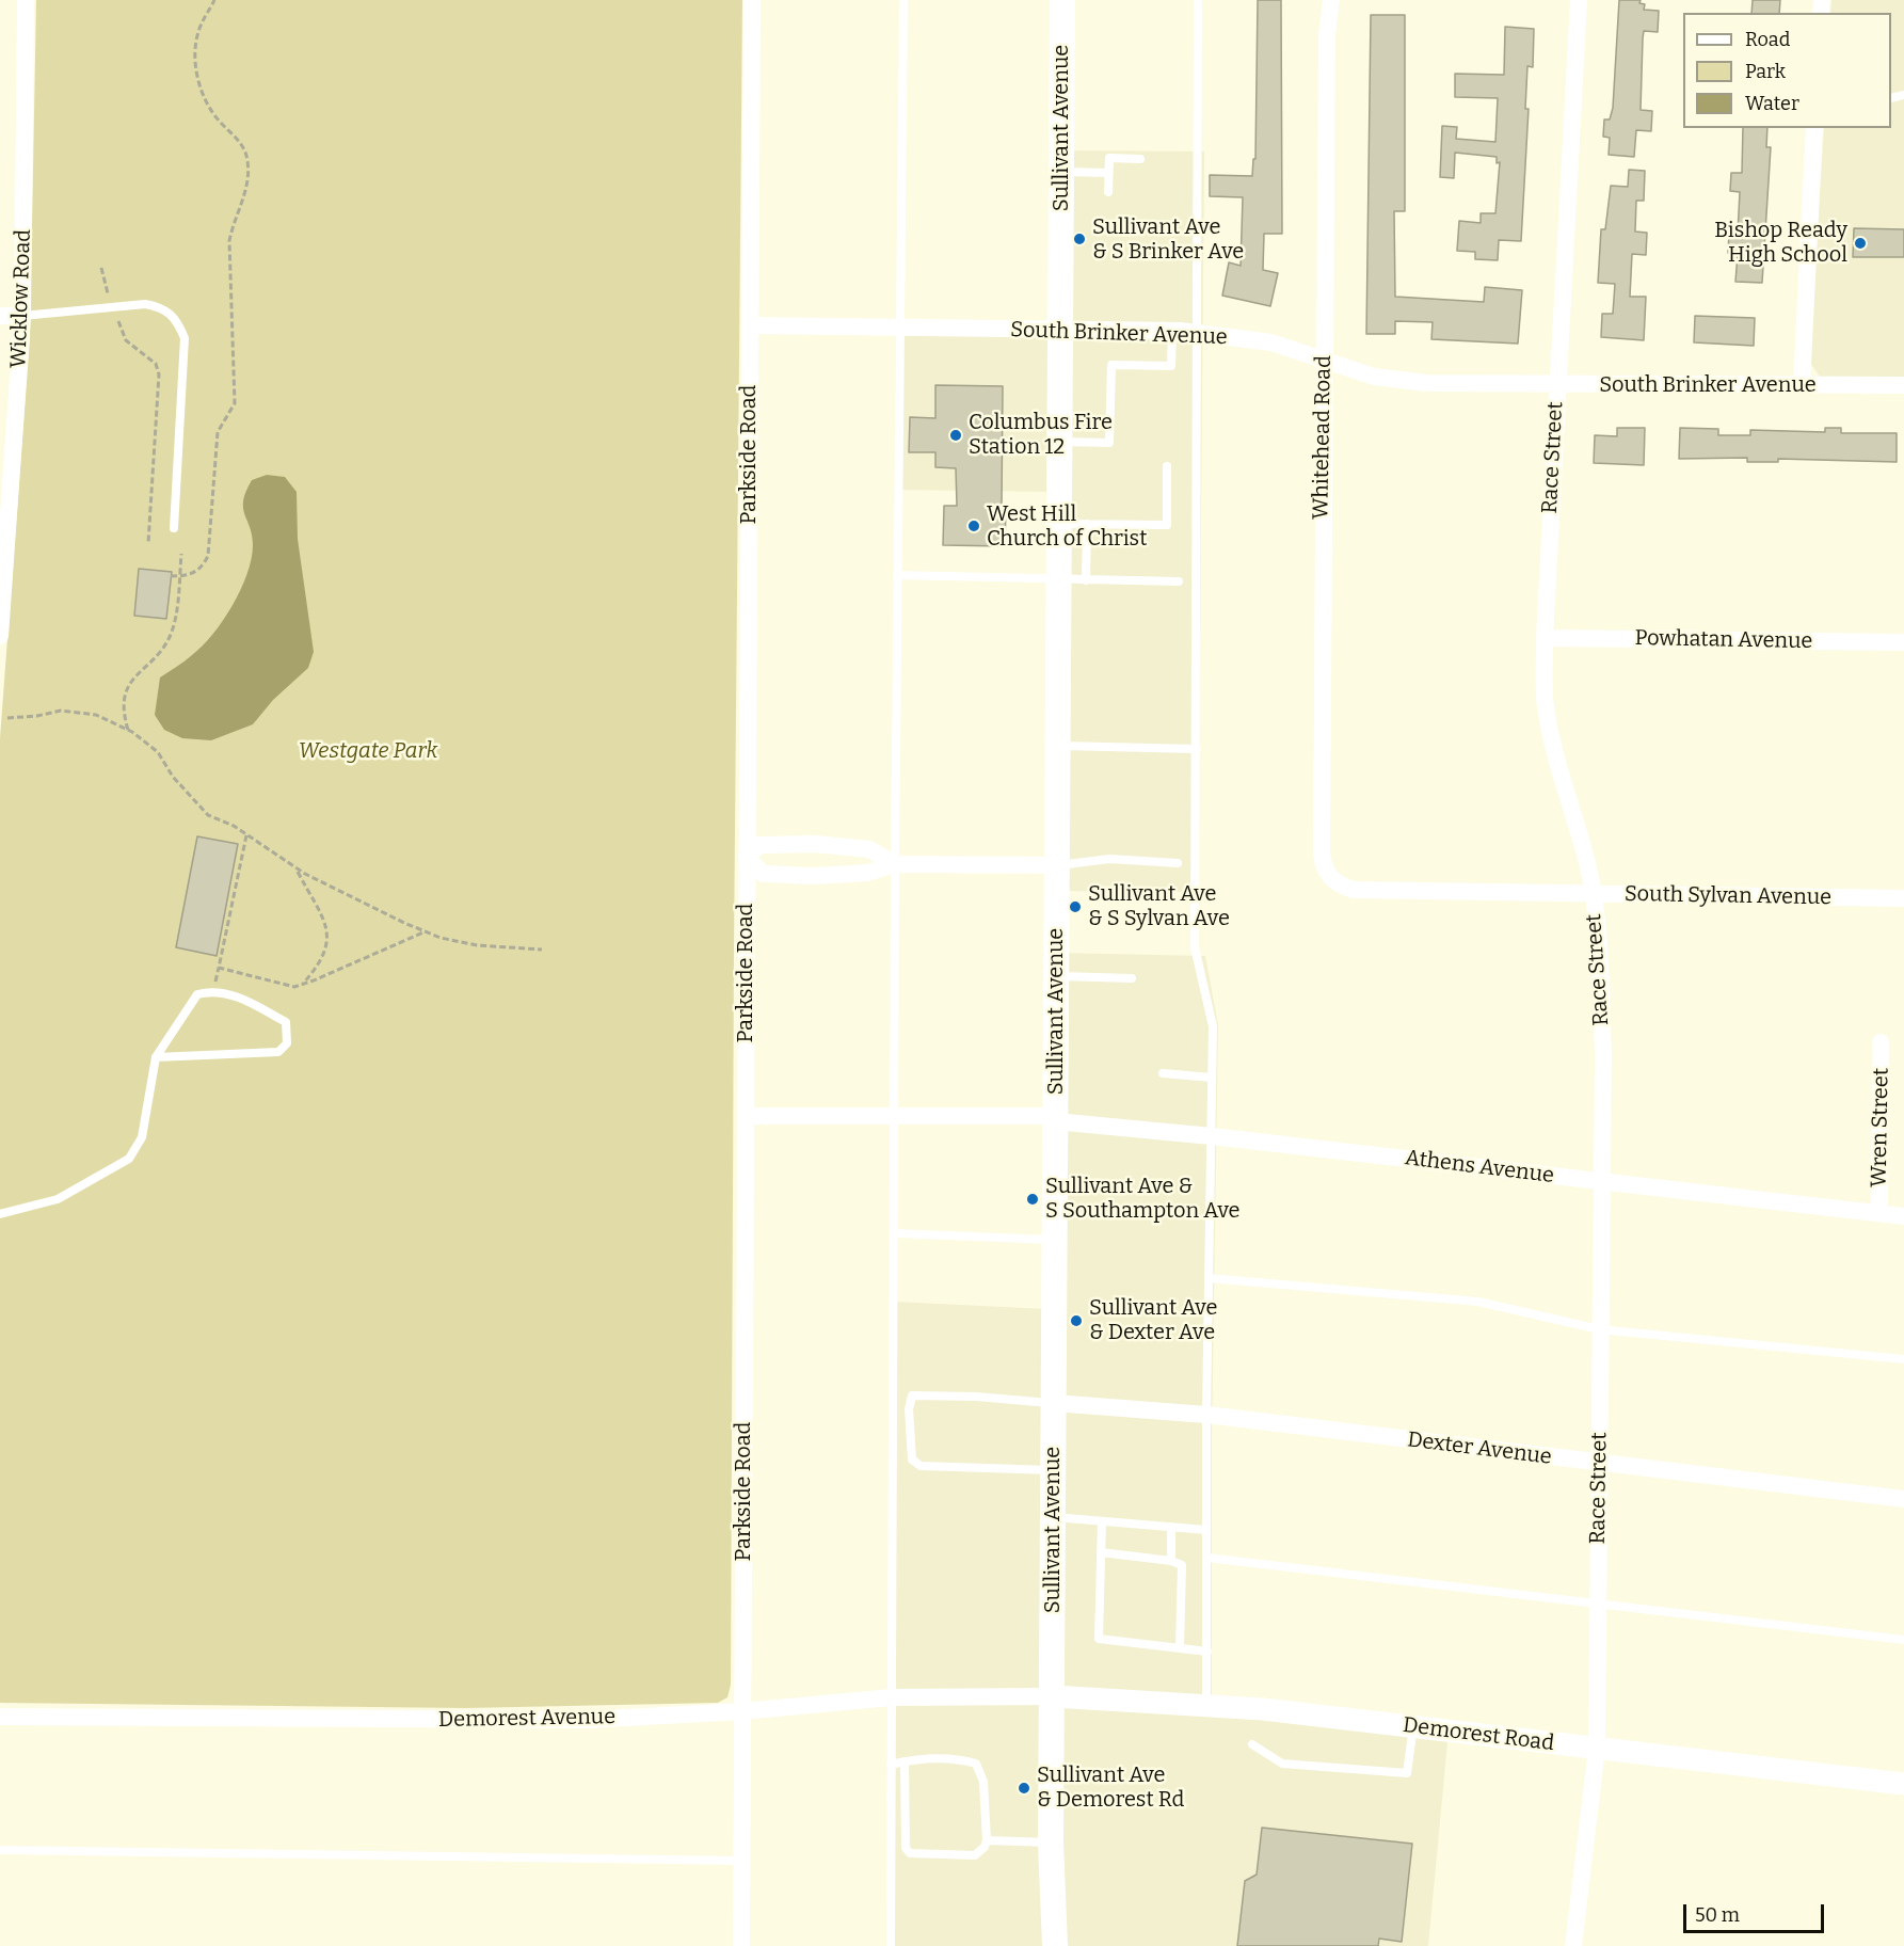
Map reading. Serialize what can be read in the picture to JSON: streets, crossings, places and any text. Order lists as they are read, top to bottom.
{
  "streets": {
    "main road": ["Sullivant Avenue"],
    "street": [
      "Wicklow Road",
      "South Brinker Avenue",
      "Whitehead Road",
      "Parkside Road",
      "Race Street",
      "Powhatan Avenue",
      "South Sylvan Avenue",
      "Wren Street",
      "Athens Avenue",
      "Dexter Avenue",
      "Demorest Avenue",
      "Demorest Road"
    ]
  },
  "crossings": [
    ["Sullivant Avenue", "South Brinker Avenue"],
    ["Sullivant Avenue", "Athens Avenue"],
    ["Sullivant Avenue", "Dexter Avenue"],
    ["Sullivant Avenue", "Demorest Avenue"],
    ["Sullivant Avenue", "Demorest Road"],
    ["South Brinker Avenue", "Whitehead Road"],
    ["South Brinker Avenue", "Parkside Road"],
    ["South Brinker Avenue", "Race Street"],
    ["Whitehead Road", "South Sylvan Avenue"],
    ["Parkside Road", "Athens Avenue"],
    ["Parkside Road", "Demorest Avenue"],
    ["Race Street", "Powhatan Avenue"],
    ["Race Street", "South Sylvan Avenue"],
    ["Race Street", "Athens Avenue"],
    ["Race Street", "Dexter Avenue"],
    ["Race Street", "Demorest Road"],
    ["Wren Street", "Athens Avenue"],
    ["Demorest Avenue", "Demorest Road"]
  ],
  "parks": ["Westgate Park"],
  "places": [
    "Sullivant Ave & S Brinker Ave",
    "Bishop Ready High School",
    "Columbus Fire Station 12",
    "West Hill Church of Christ",
    "Sullivant Ave & S Sylvan Ave",
    "Sullivant Ave & S Southampton Ave",
    "Sullivant Ave & Dexter Ave",
    "Sullivant Ave & Demorest Rd"
  ],
  "legend": ["Road", "Park", "Water"],
  "scale_bar": "50 m"
}
